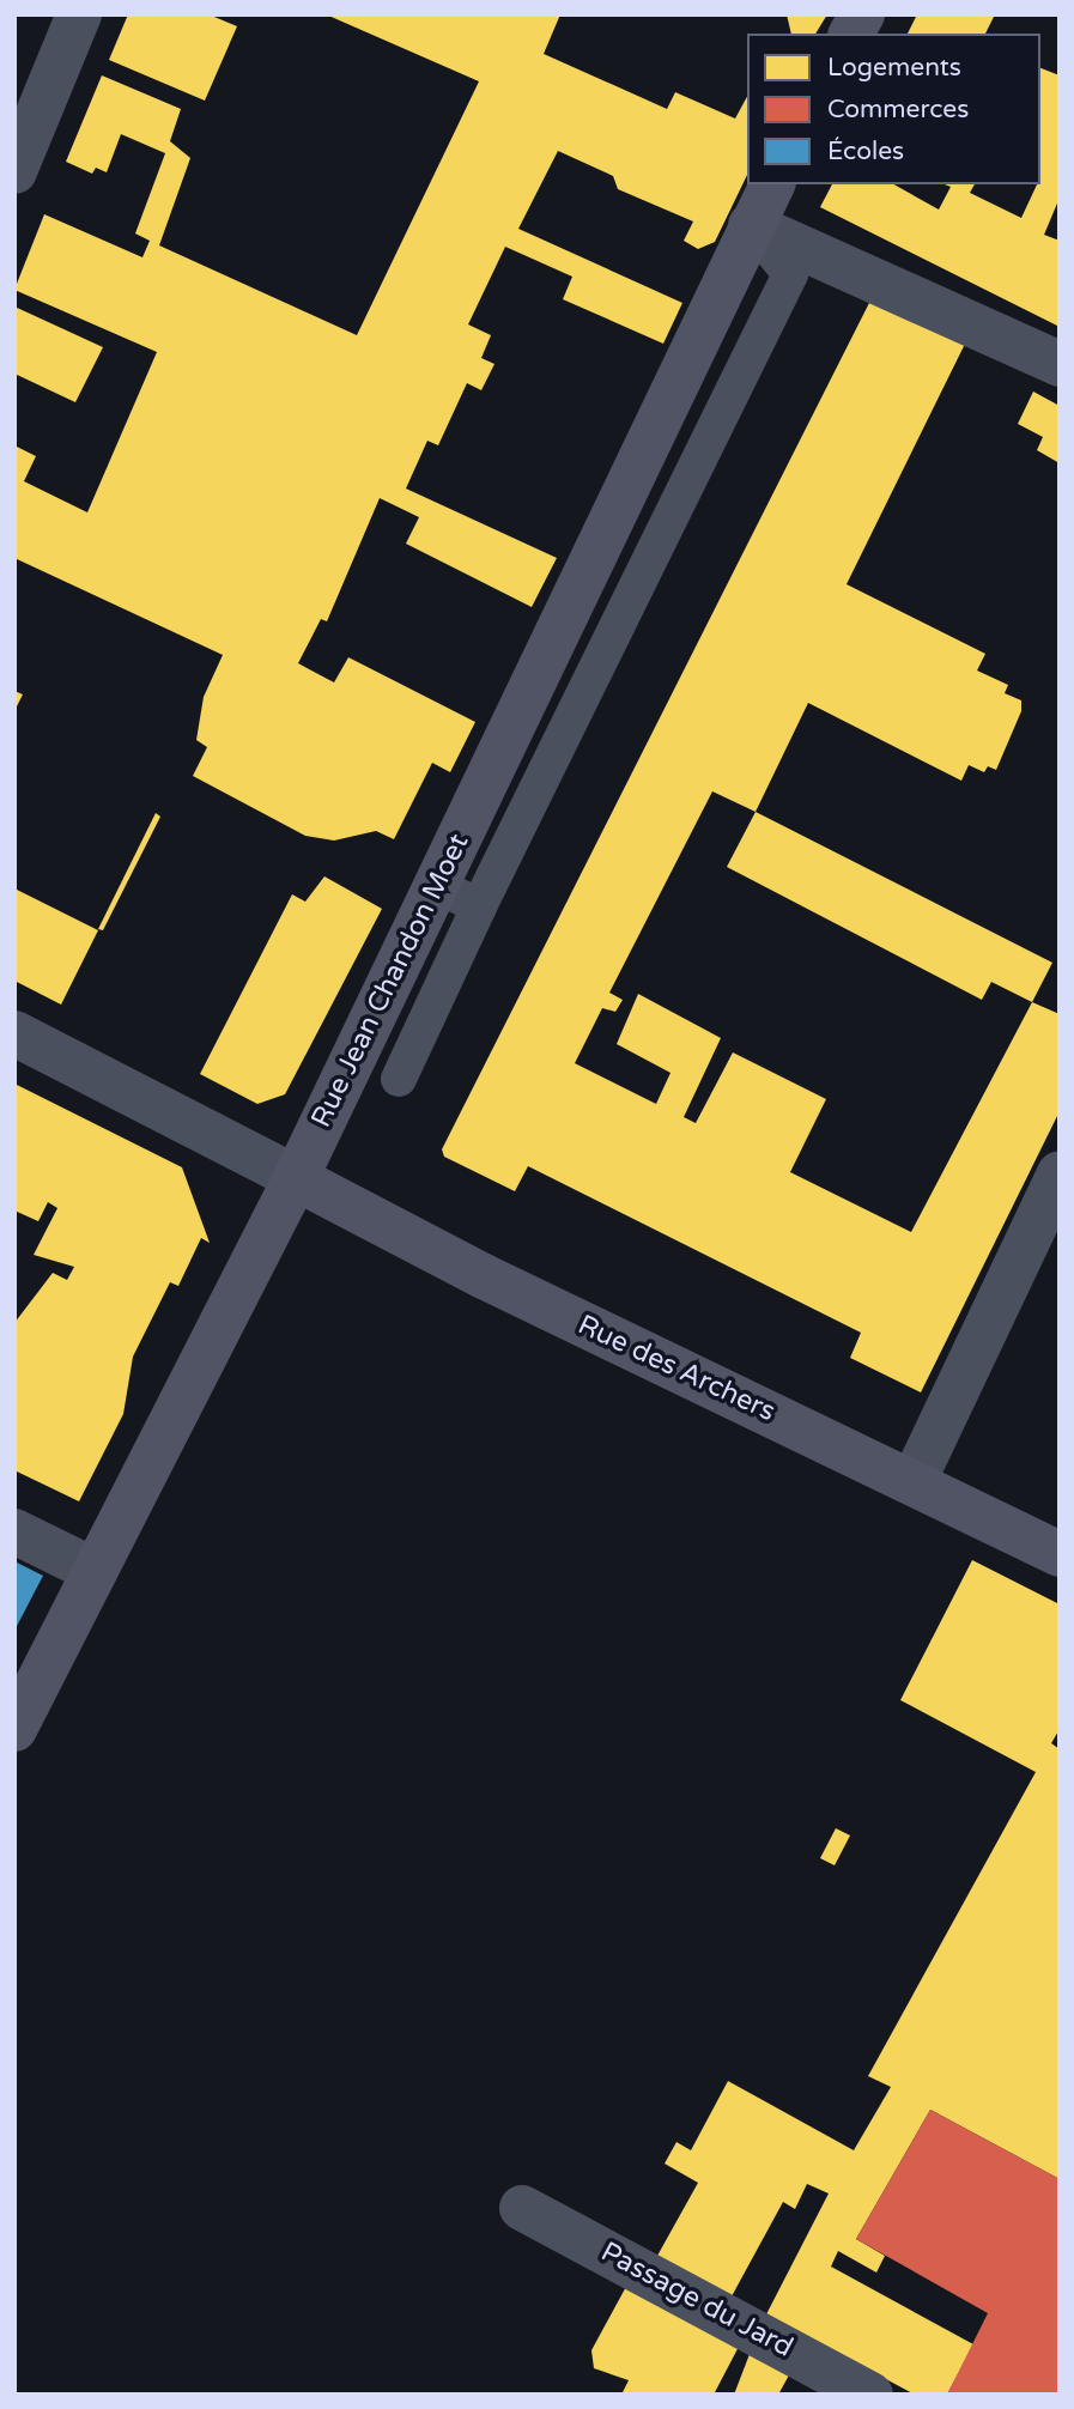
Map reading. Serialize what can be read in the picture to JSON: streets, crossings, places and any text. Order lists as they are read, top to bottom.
{
  "streets": {
    "main road": ["Rue Jean Chandon Moet", "Rue des Archers"],
    "street": ["Passage du Jard"]
  },
  "crossings": [
    ["Rue Jean Chandon Moet", "Rue des Archers"]
  ],
  "legend": ["Logements", "Commerces", "Écoles"]
}
